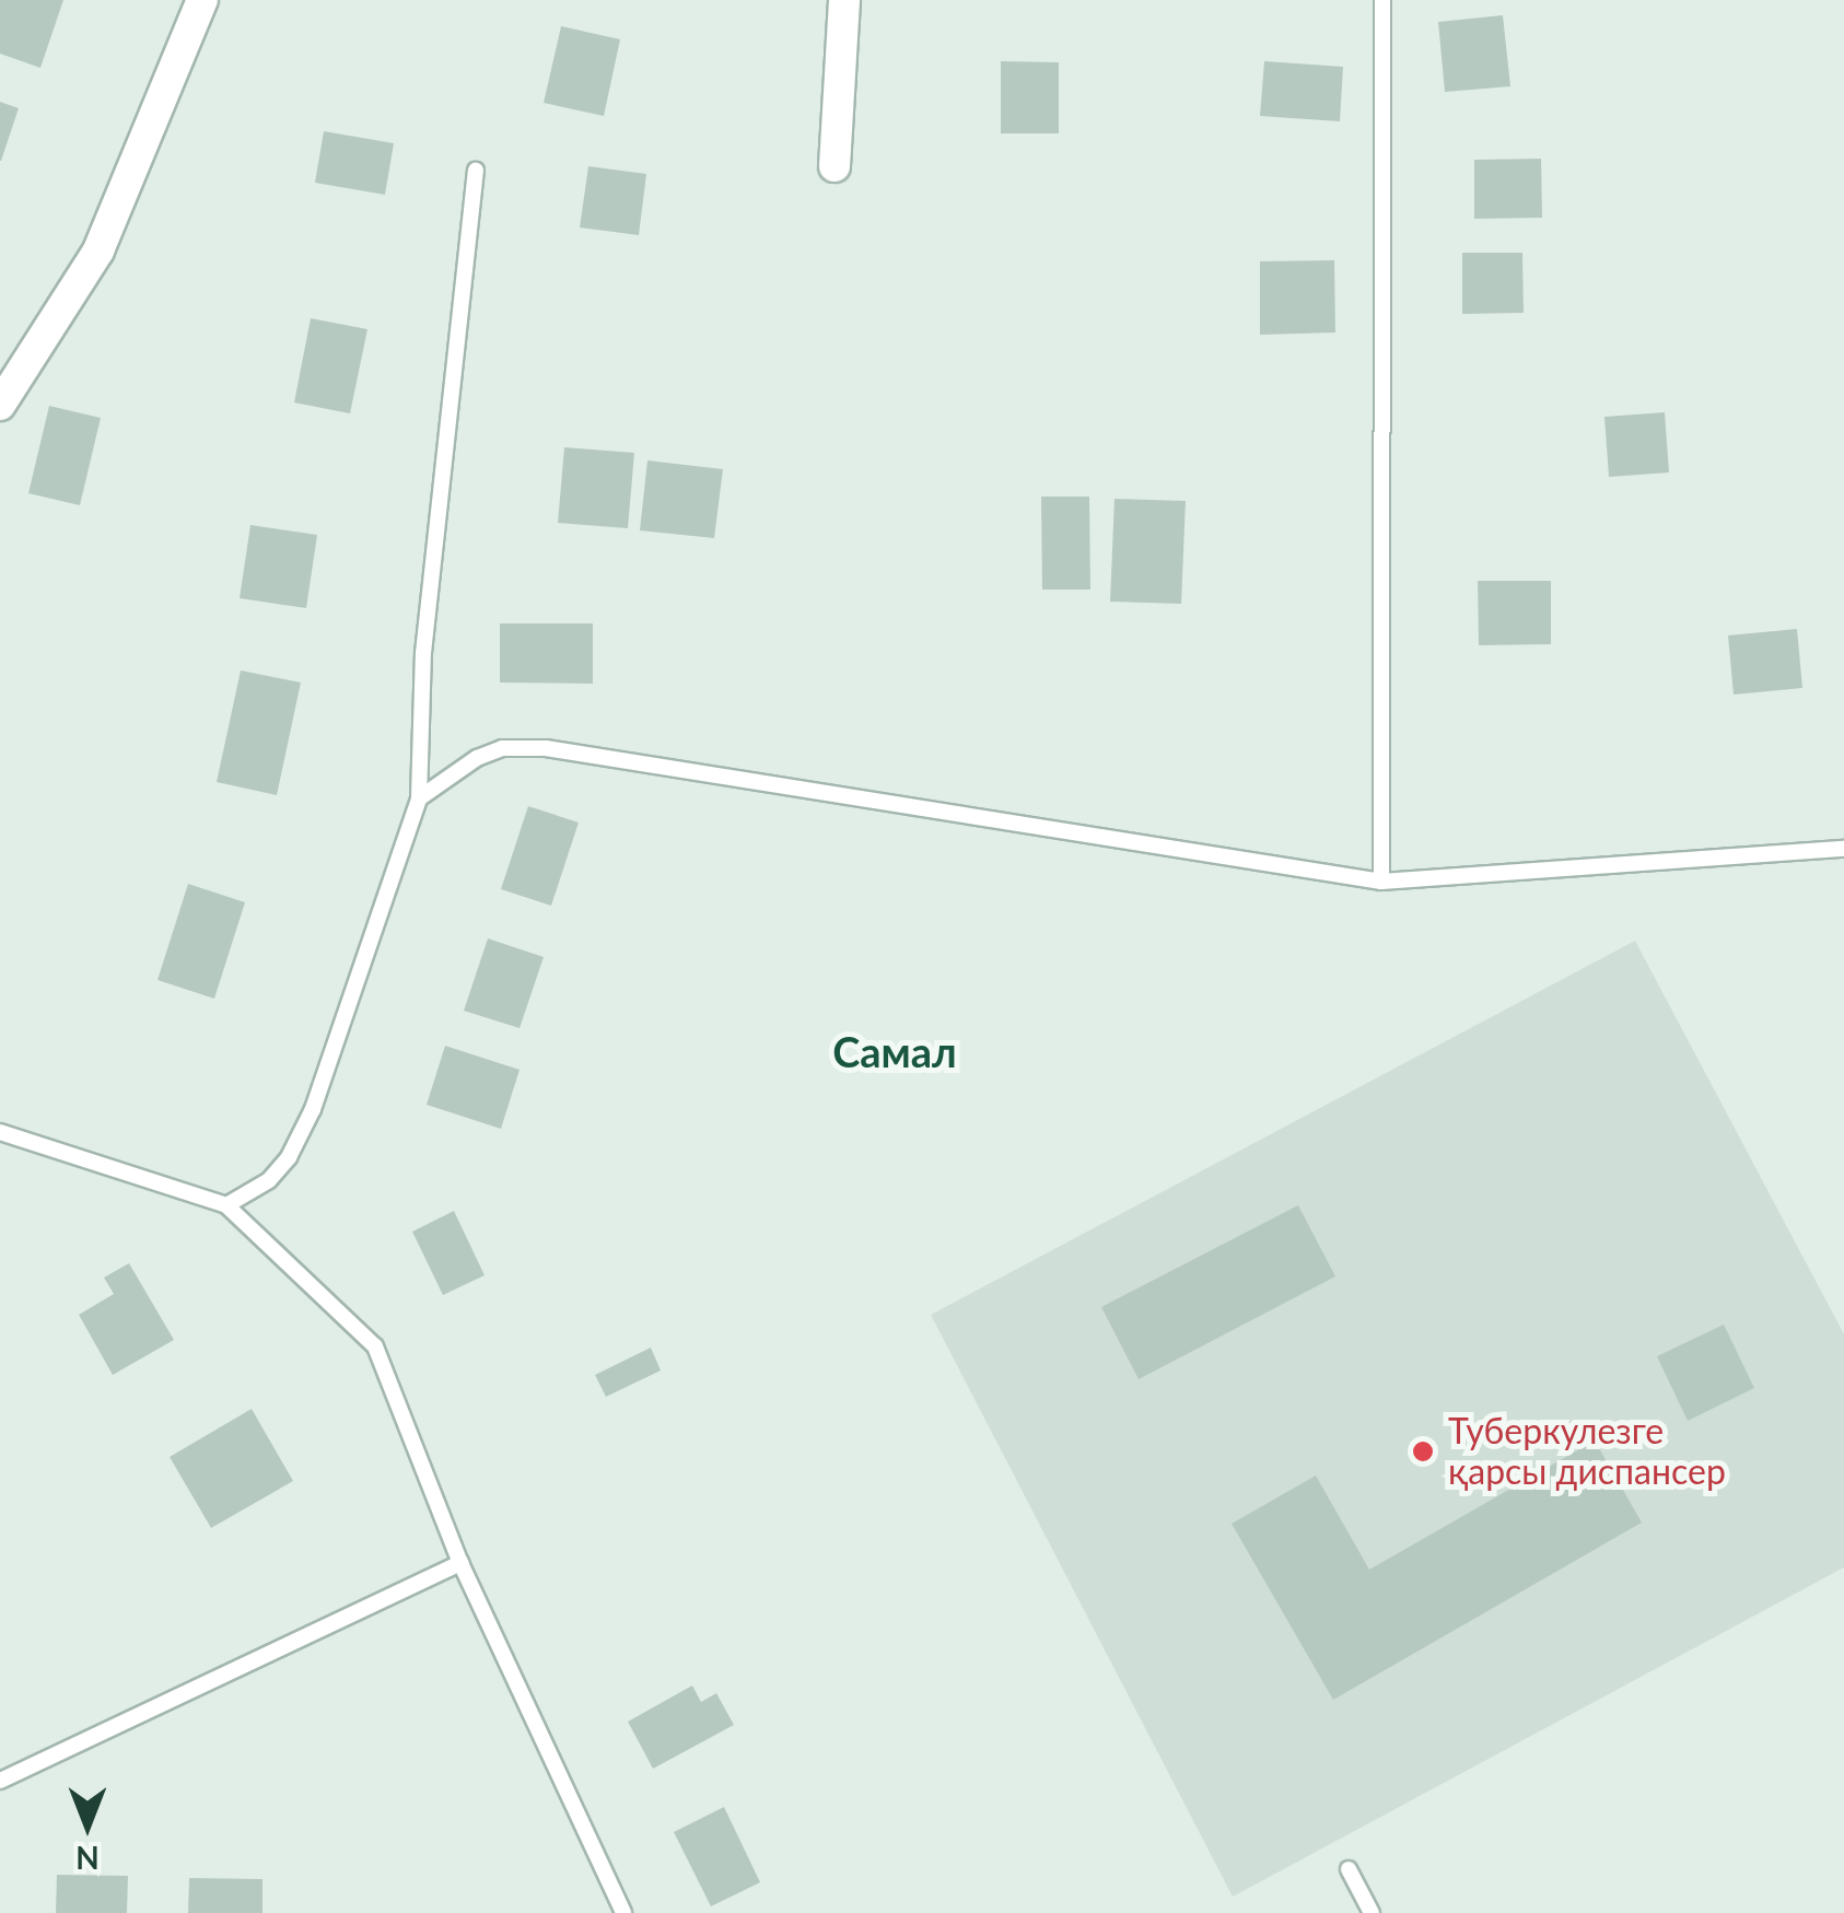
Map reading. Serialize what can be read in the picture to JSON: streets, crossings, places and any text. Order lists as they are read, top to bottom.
{
  "districts": ["Самал"],
  "places": ["Туберкулезге қарсы диспансер"],
  "north": "bottom"
}
